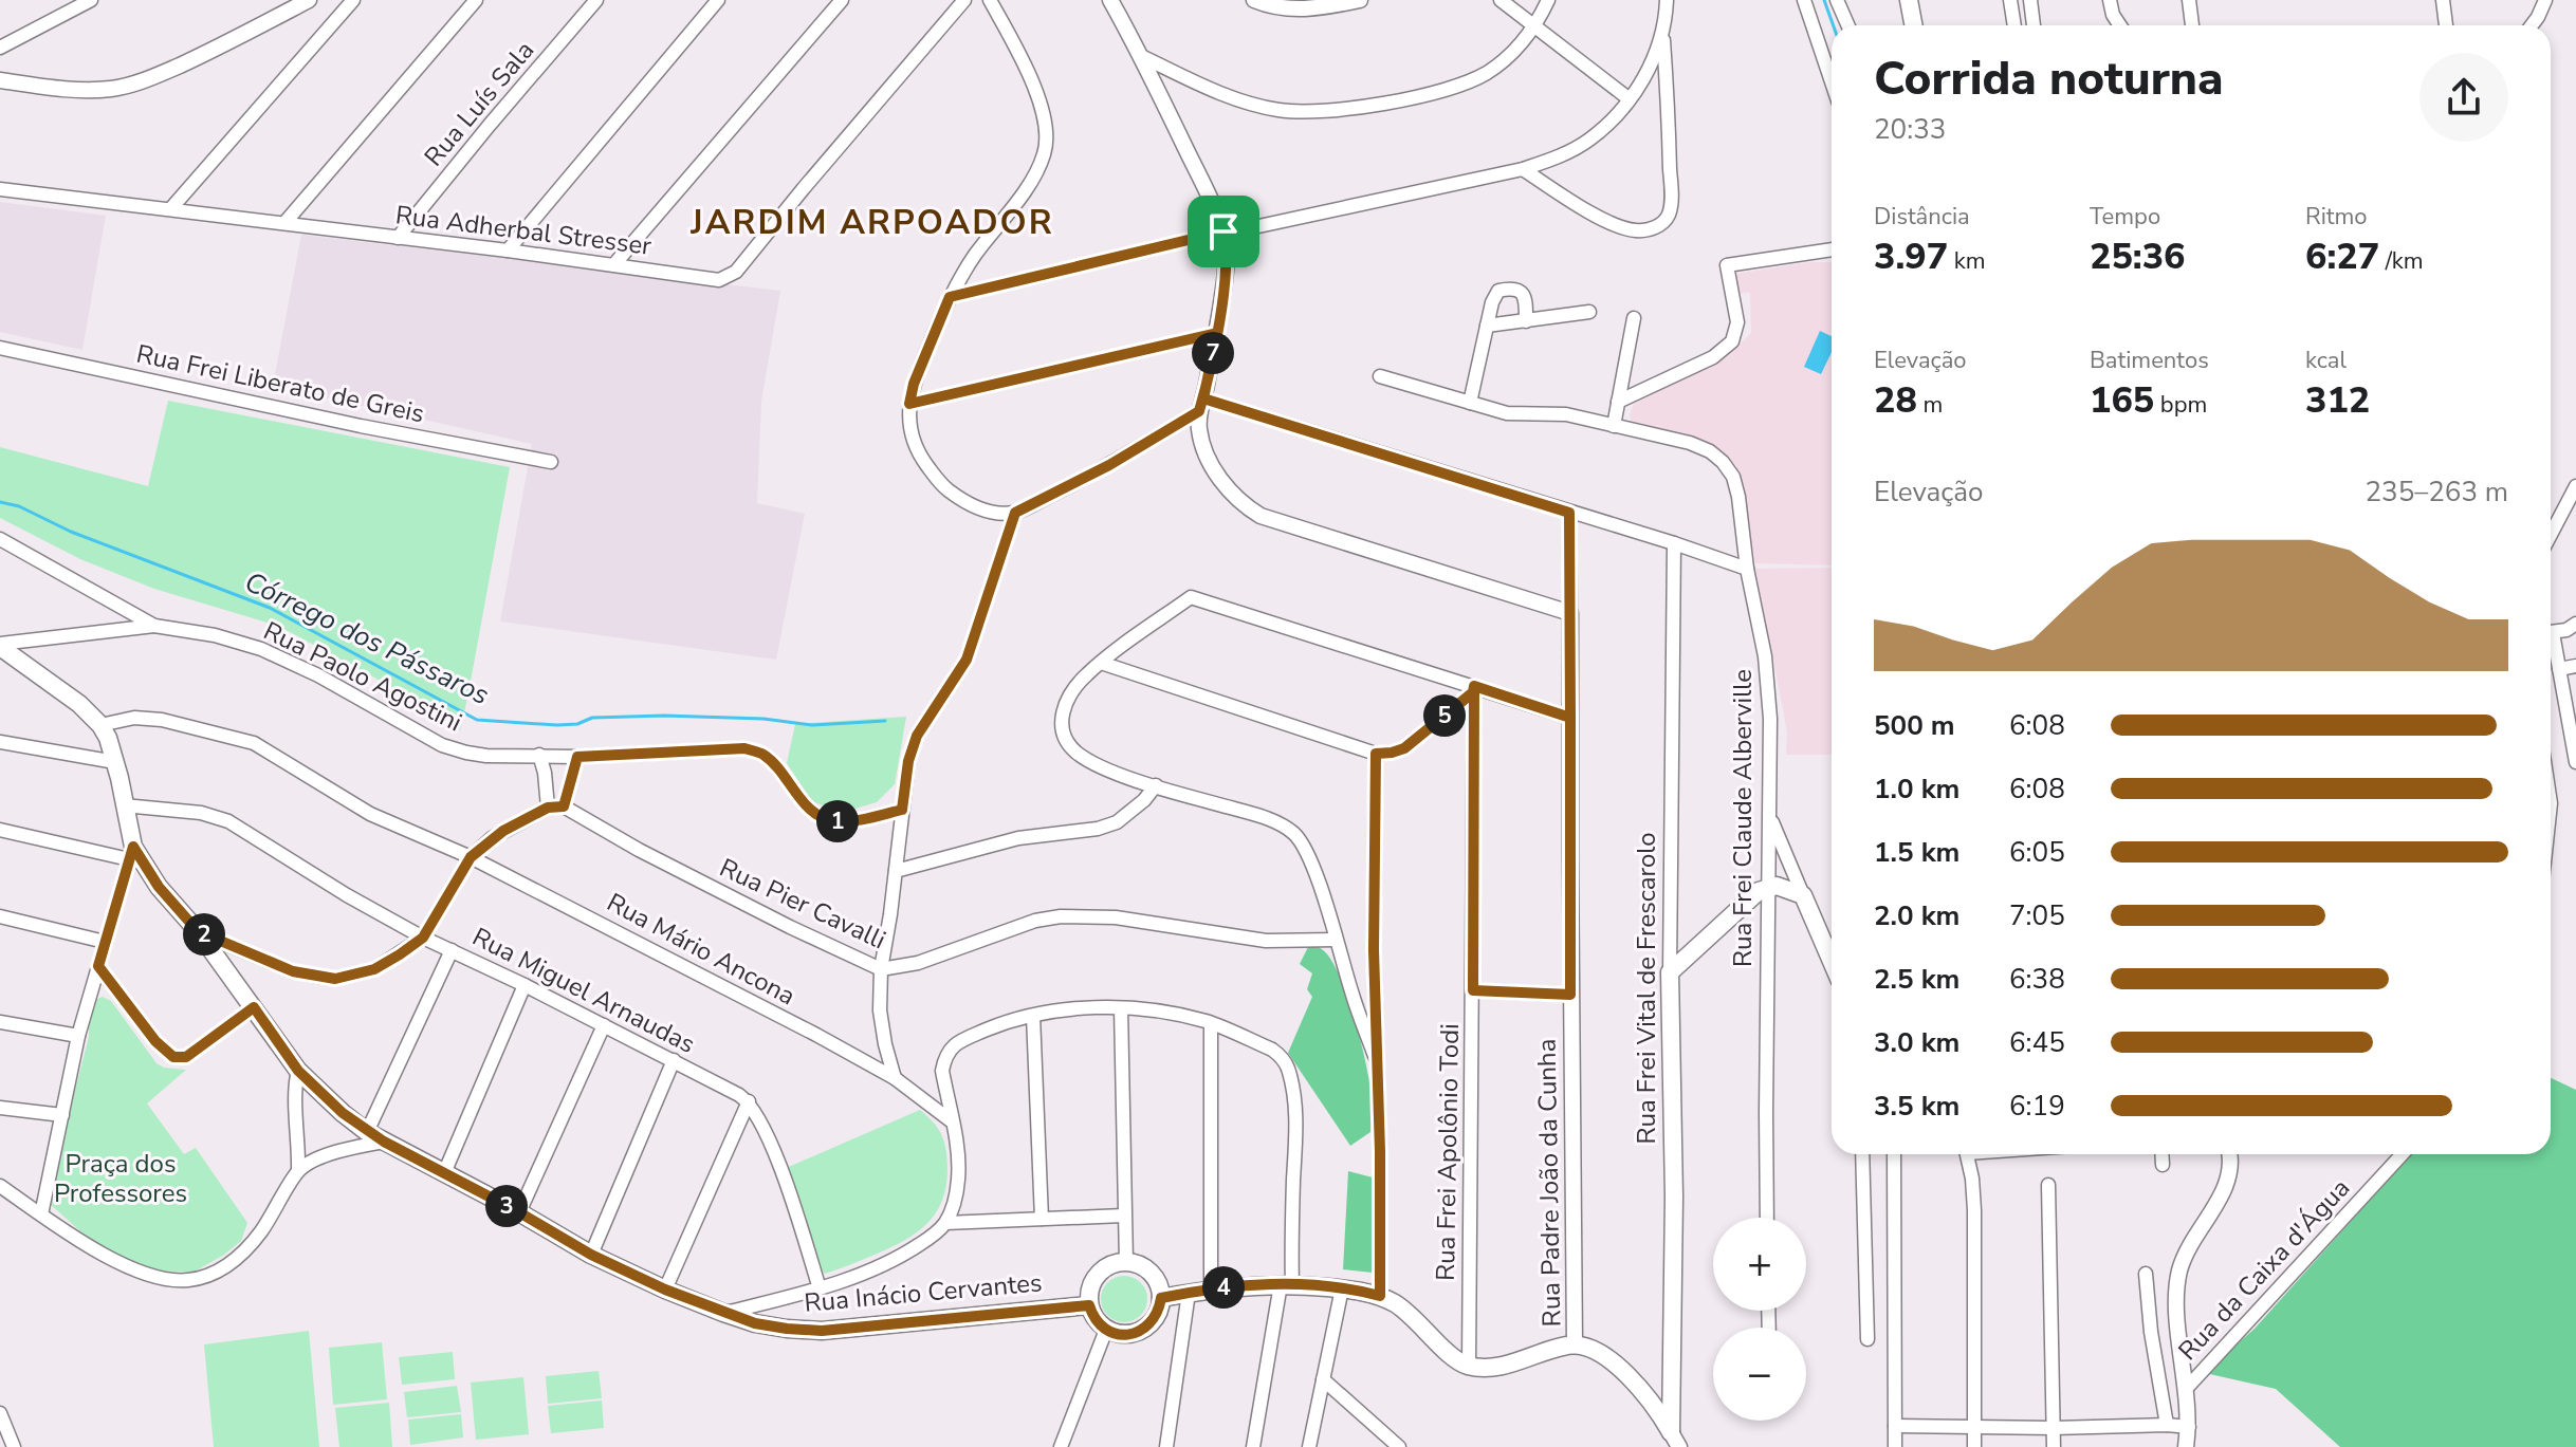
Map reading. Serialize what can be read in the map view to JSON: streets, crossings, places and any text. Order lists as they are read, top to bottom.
{
  "streets": {
    "main road": ["Rua Frei Vital de Frescarolo", "Rua Inácio Cervantes"],
    "street": [
      "Rua Luís Sala",
      "Rua Adherbal Stresser",
      "Rua Frei Liberato de Greis",
      "Rua Paolo Agostini",
      "Rua Frei Claude Alberville",
      "Rua Pier Cavalli",
      "Rua Mário Ancona",
      "Rua Miguel Arnaudas",
      "Rua Frei Apolônio Todi",
      "Rua Padre João da Cunha",
      "Rua da Caixa d'Água"
    ]
  },
  "crossings": [
    ["Rua Luís Sala", "Rua Adherbal Stresser"],
    ["Rua Mário Ancona", "Rua Inácio Cervantes"],
    ["Rua Miguel Arnaudas", "Rua Inácio Cervantes"]
  ],
  "districts": ["JARDIM ARPOADOR"],
  "water": ["Córrego dos Pássaros"],
  "parks": ["Praça dos Professores"],
  "page": {
    "heading": ["Corrida noturna", "20:33"],
    "stats": [
      ["Distância", "3.97 km"],
      ["Tempo", "25:36"],
      ["Ritmo", "6:27 /km"],
      ["Elevação", "28 m"],
      ["Batimentos", "165 bpm"],
      ["kcal", "312"]
    ],
    "pins": [
      "7",
      "5",
      "1",
      "2",
      "3",
      "4"
    ],
    "chart": ["Elevação", "235–263 m"],
    "list": [
      {
        "name": "500 m",
        "note": "6:08"
      },
      {
        "name": "1.0 km",
        "note": "6:08"
      },
      {
        "name": "1.5 km",
        "note": "6:05"
      },
      {
        "name": "2.0 km",
        "note": "7:05"
      },
      {
        "name": "2.5 km",
        "note": "6:38"
      },
      {
        "name": "3.0 km",
        "note": "6:45"
      },
      {
        "name": "3.5 km",
        "note": "6:19"
      }
    ],
    "map_buttons": ["+", "−"]
  }
}
